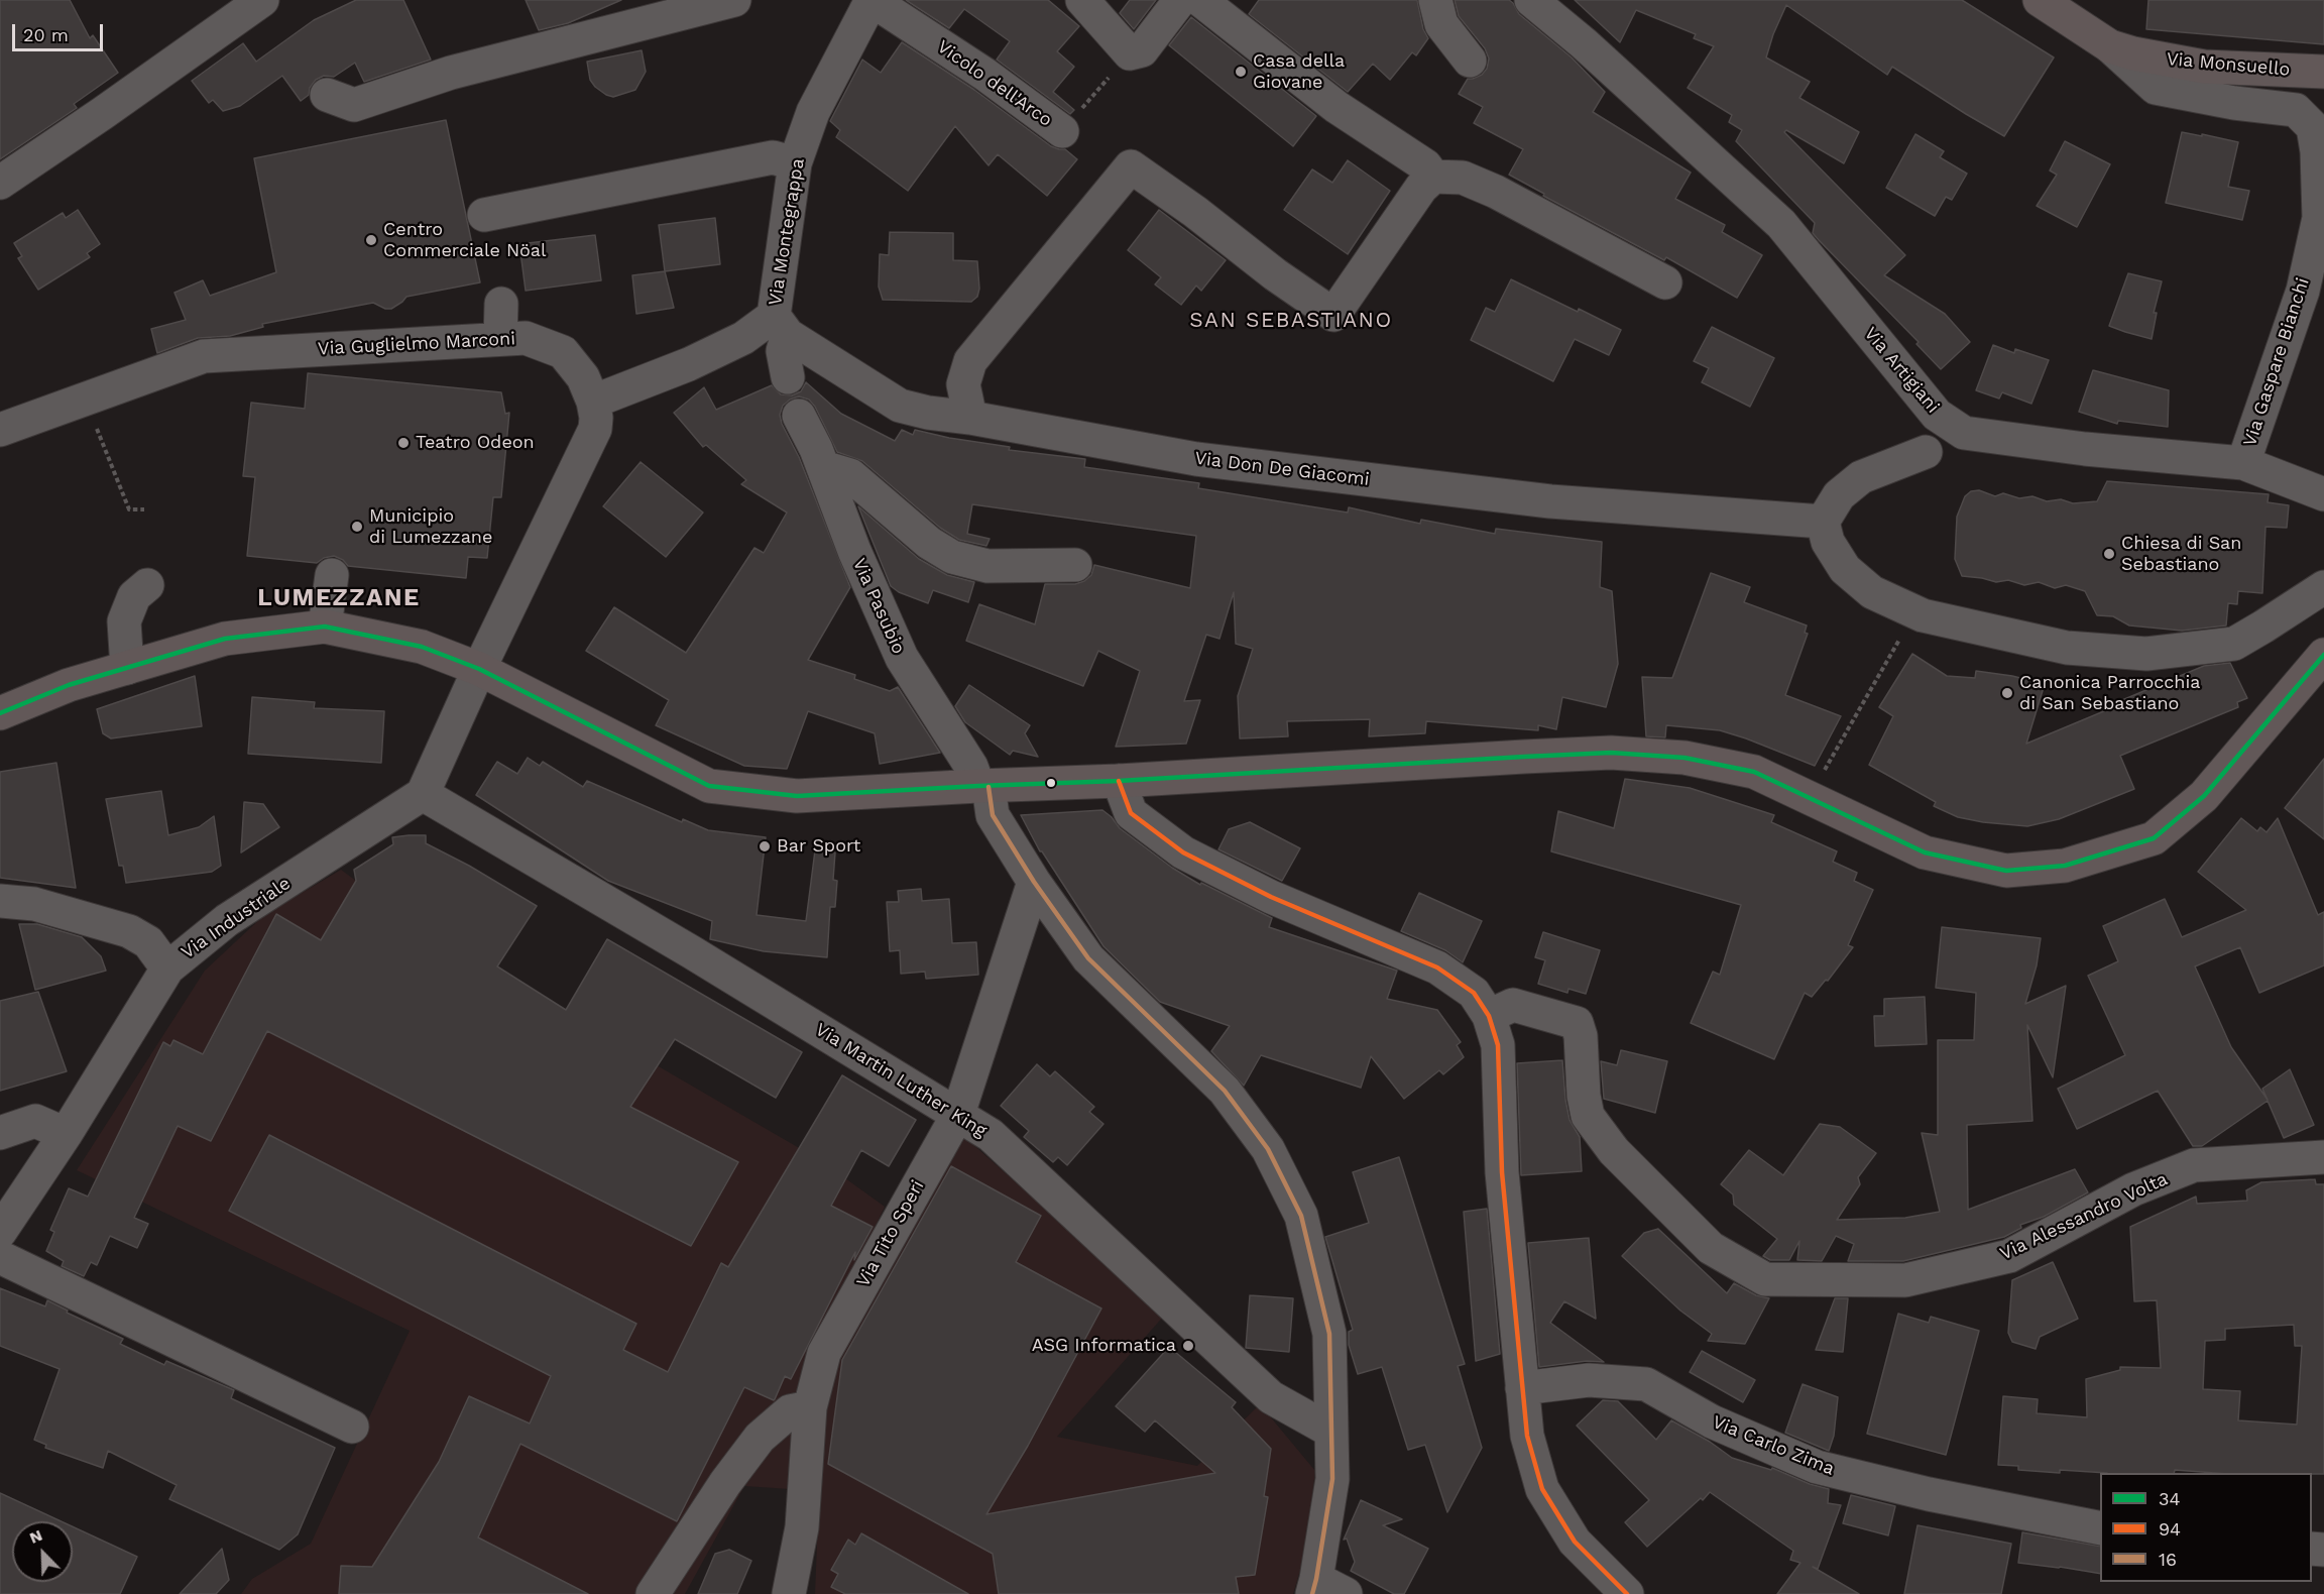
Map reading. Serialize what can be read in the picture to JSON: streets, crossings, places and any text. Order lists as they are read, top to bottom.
{
  "streets": {
    "main road": ["Via Monsuello"],
    "street": [
      "Vicolo dell'Arco",
      "Via Montegrappa",
      "Via Guglielmo Marconi",
      "Via Gaspare Bianchi",
      "Via Artigiani",
      "Via Don De Giacomi",
      "Via Pasubio",
      "Via Industriale",
      "Via Martin Luther King",
      "Via Alessandro Volta",
      "Via Tito Speri",
      "Via Carlo Zima"
    ]
  },
  "crossings": [
    ["Via Monsuello", "Via Gaspare Bianchi"],
    ["Vicolo dell'Arco", "Via Montegrappa"],
    ["Via Montegrappa", "Via Guglielmo Marconi"],
    ["Via Montegrappa", "Via Don De Giacomi"],
    ["Via Gaspare Bianchi", "Via Artigiani"],
    ["Via Pasubio", "Via Martin Luther King"],
    ["Via Pasubio", "Via Tito Speri"],
    ["Via Industriale", "Via Martin Luther King"],
    ["Via Martin Luther King", "Via Tito Speri"]
  ],
  "districts": ["SAN SEBASTIANO", "LUMEZZANE"],
  "places": [
    "Casa della Giovane",
    "Centro Commerciale Nöal",
    "Teatro Odeon",
    "Municipio di Lumezzane",
    "Chiesa di San Sebastiano",
    "Canonica Parrocchia di San Sebastiano",
    "Bar Sport",
    "ASG Informatica"
  ],
  "lines": ["transit line 34", "transit line 94", "transit line 16"],
  "legend": ["34", "94", "16"],
  "scale_bar": "20 m",
  "north": "top left"
}
